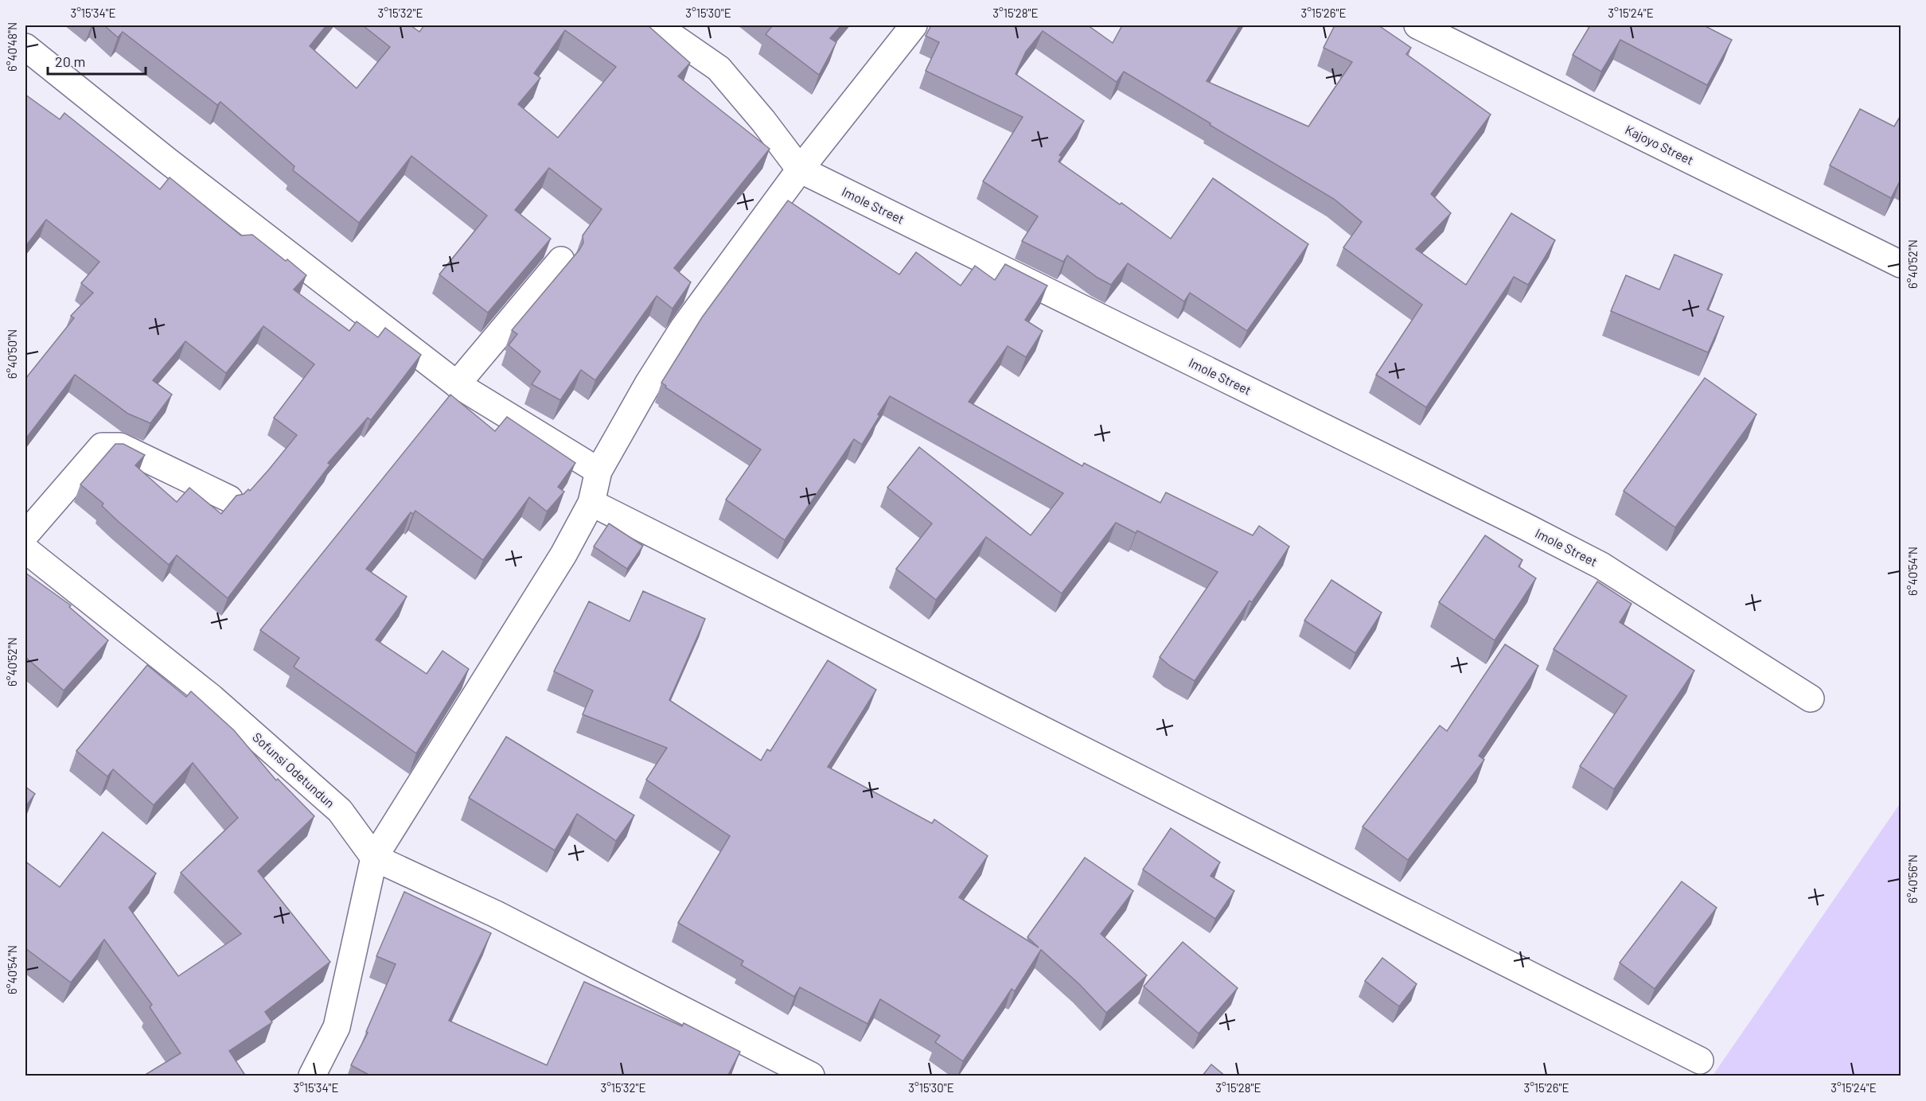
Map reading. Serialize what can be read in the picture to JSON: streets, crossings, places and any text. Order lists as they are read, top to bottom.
{
  "streets": {
    "street": ["Kajoyo Street", "Imole Street", "Sofunsi Odetundun"]
  },
  "scale_bar": "20 m",
  "coordinates": [
    "3°15'34\"E",
    "3°15'32\"E",
    "3°15'30\"E",
    "3°15'28\"E",
    "3°15'26\"E",
    "3°15'24\"E",
    "6°40'48\"N",
    "6°40'52\"N",
    "6°40'50\"N",
    "6°40'54\"N",
    "6°40'56\"N"
  ]
}
